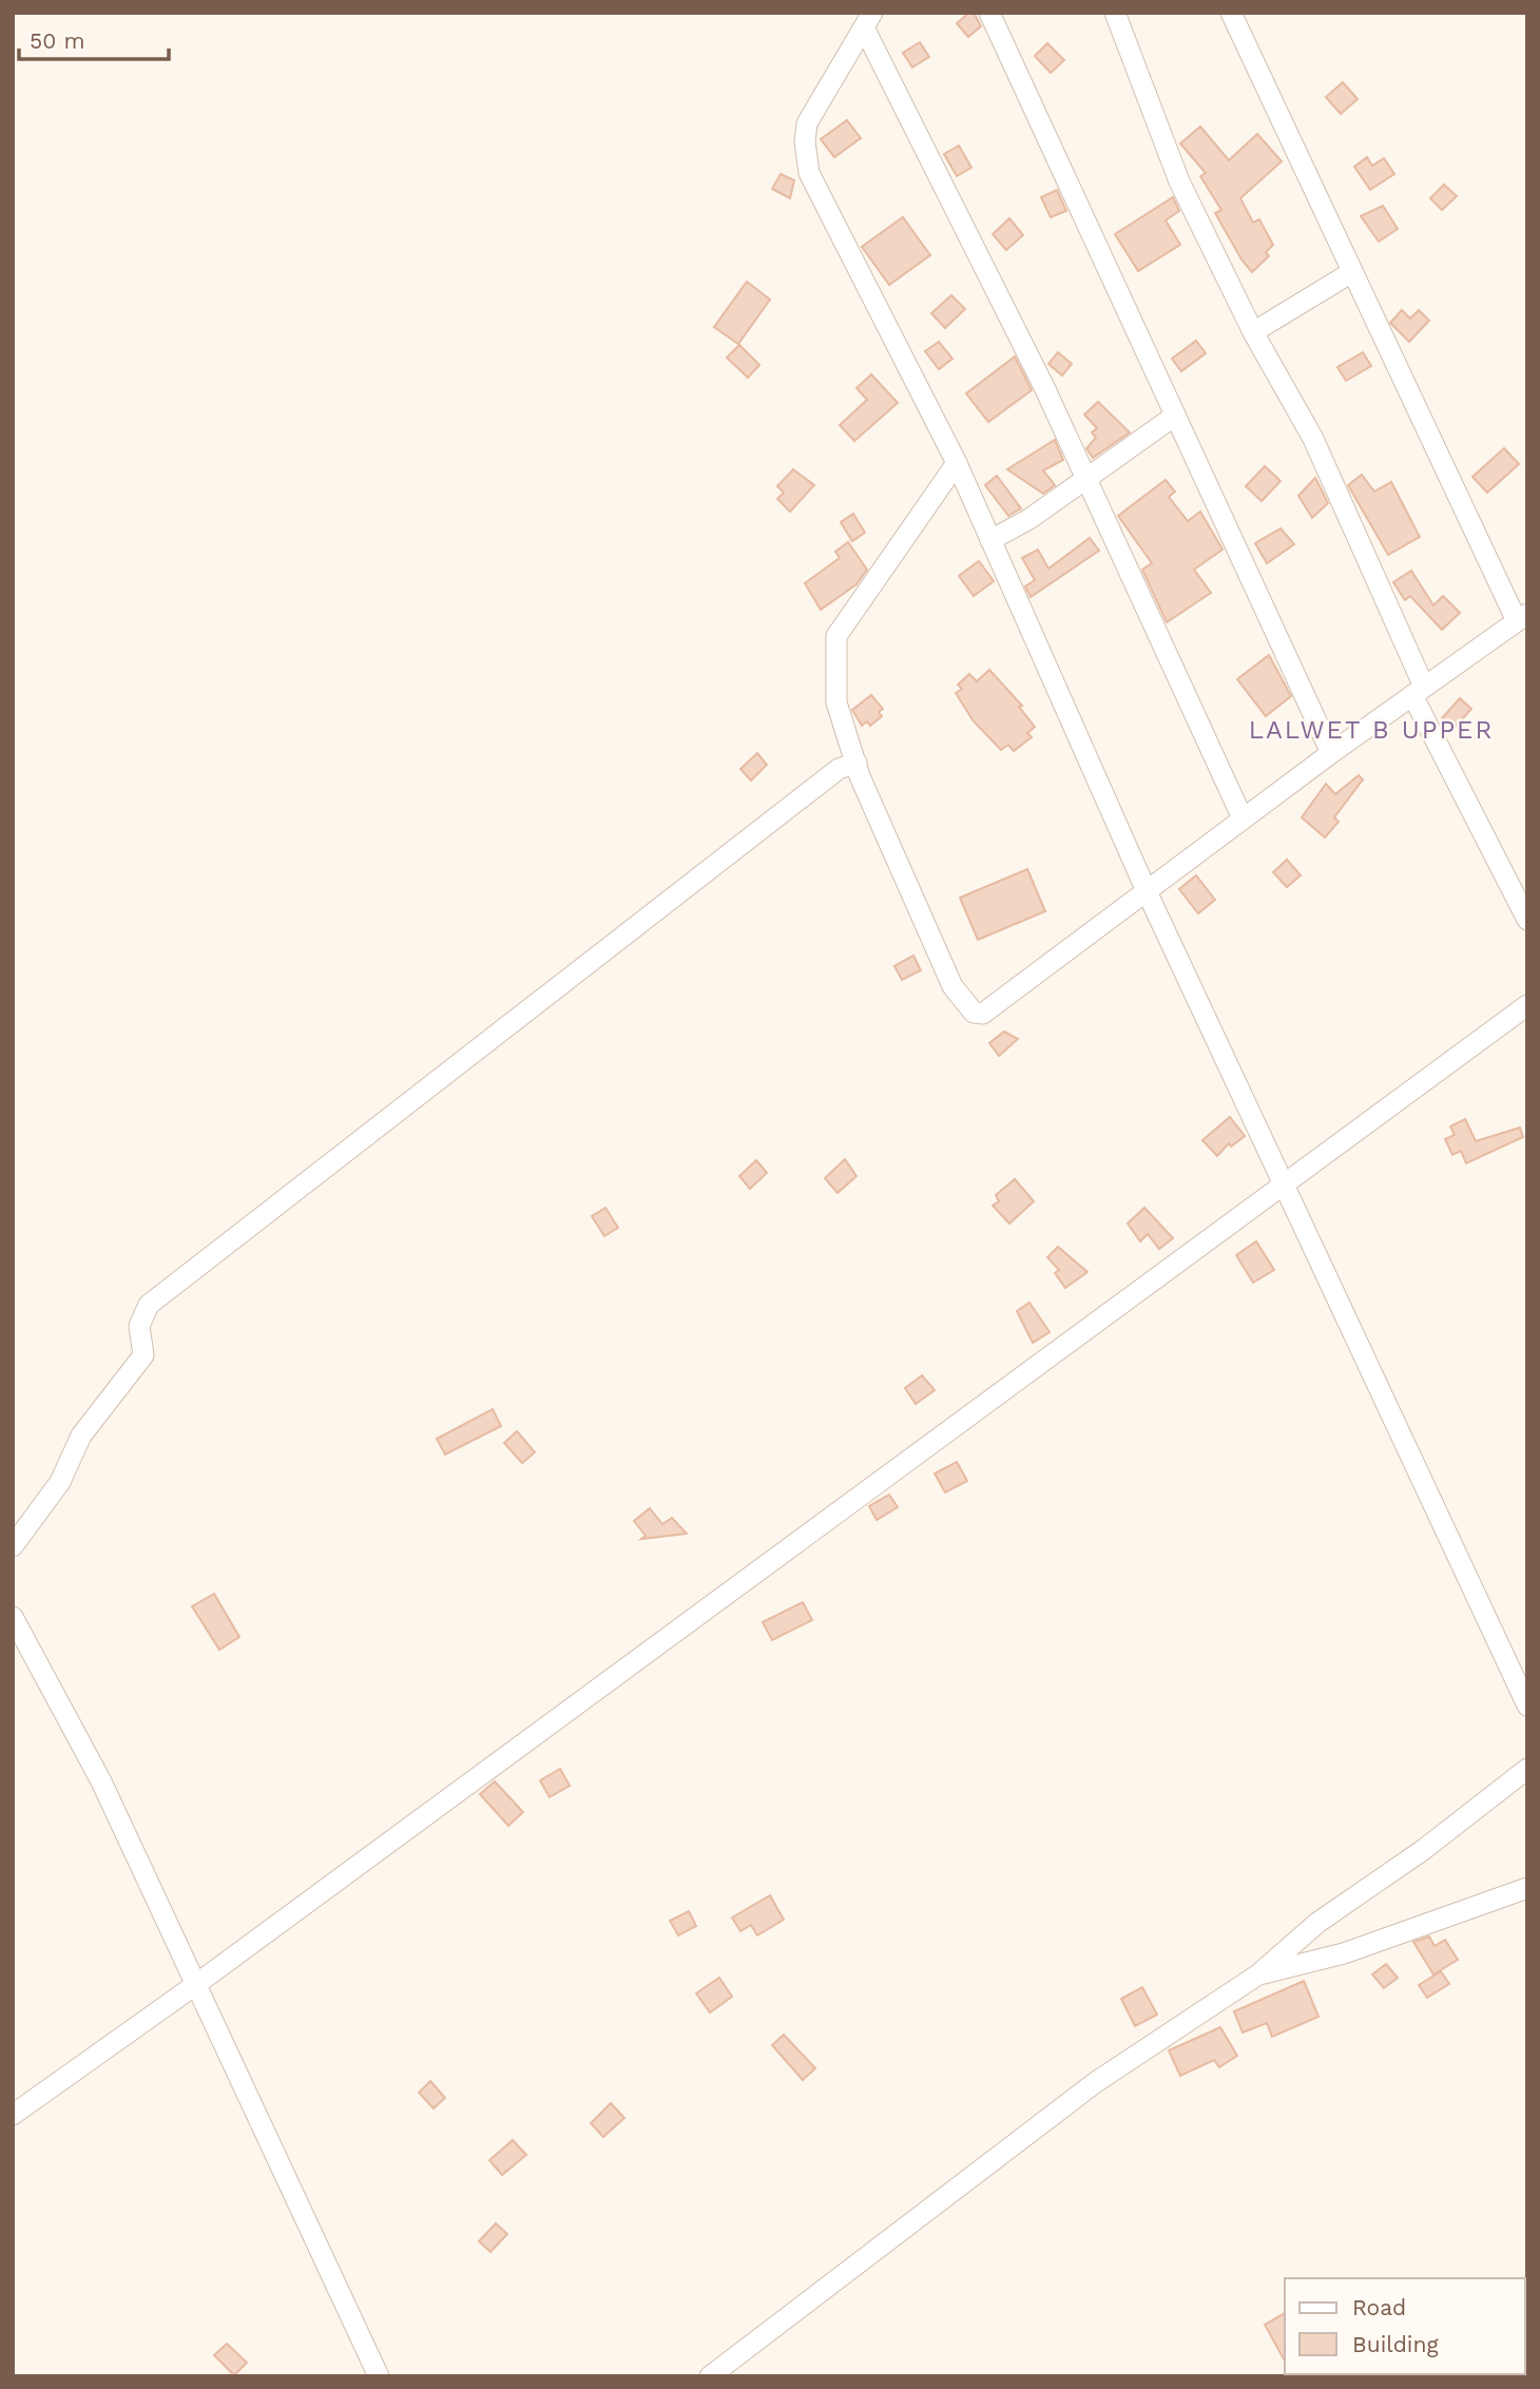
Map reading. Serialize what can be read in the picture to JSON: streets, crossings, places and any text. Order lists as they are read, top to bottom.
{
  "districts": ["LALWET B UPPER"],
  "legend": ["Road", "Building"],
  "scale_bar": "50 m"
}
